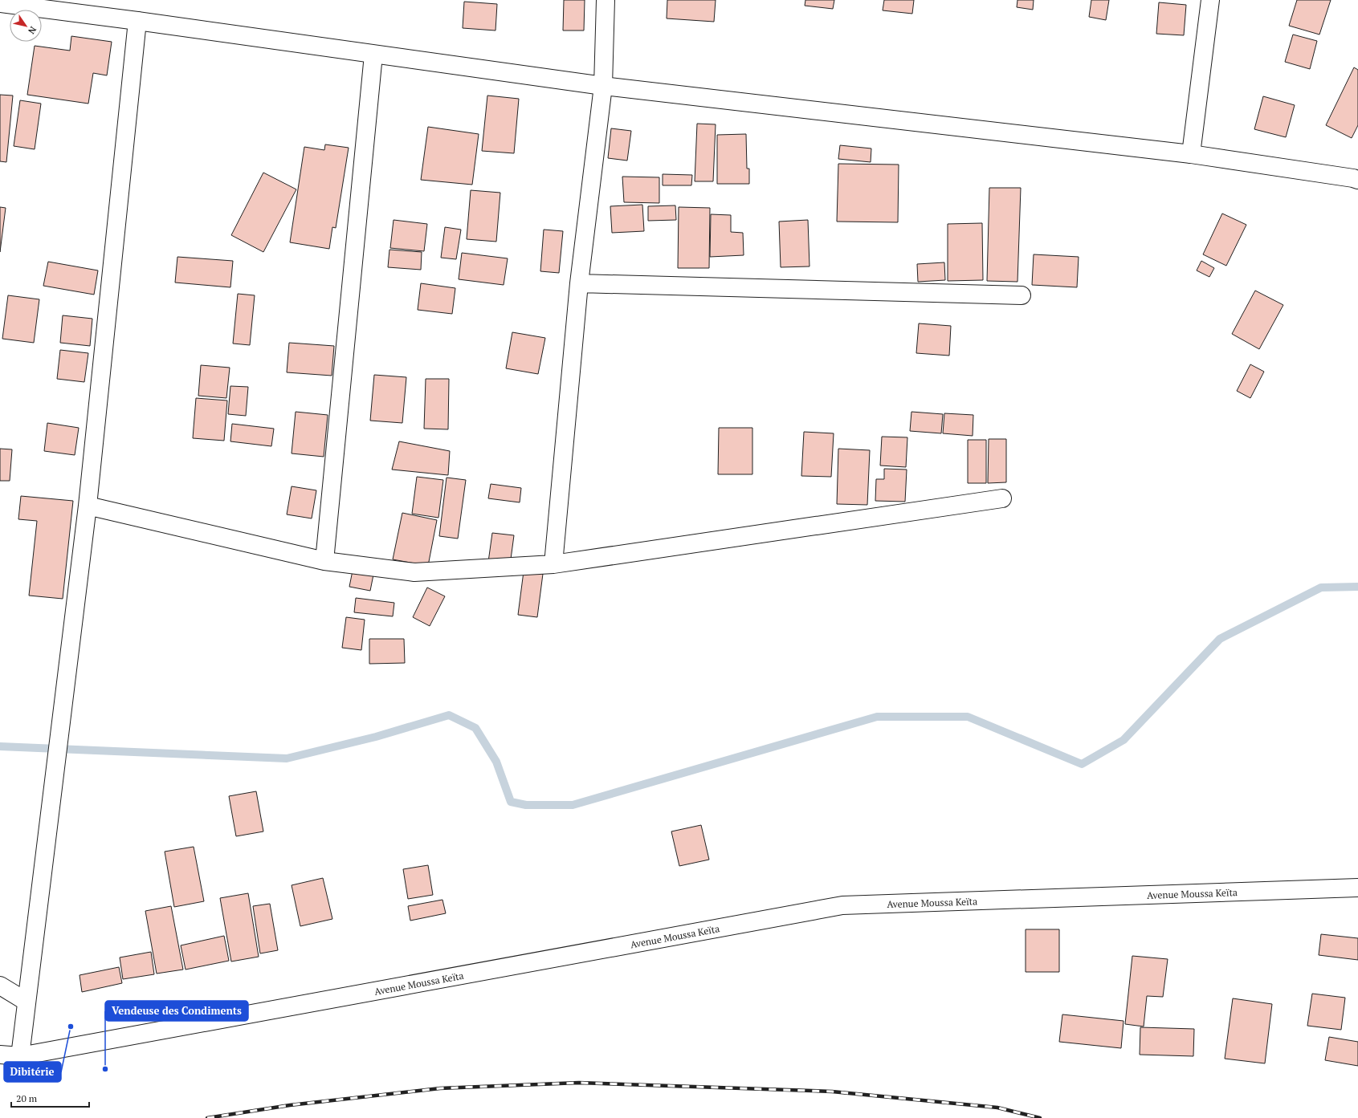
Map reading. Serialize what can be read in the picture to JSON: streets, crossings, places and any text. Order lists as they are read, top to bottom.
{
  "streets": {
    "street": ["Avenue Moussa Keïta"]
  },
  "places": ["Dibitérie", "Vendeuse des Condiments"],
  "scale_bar": "20 m",
  "north": "bottom right"
}
